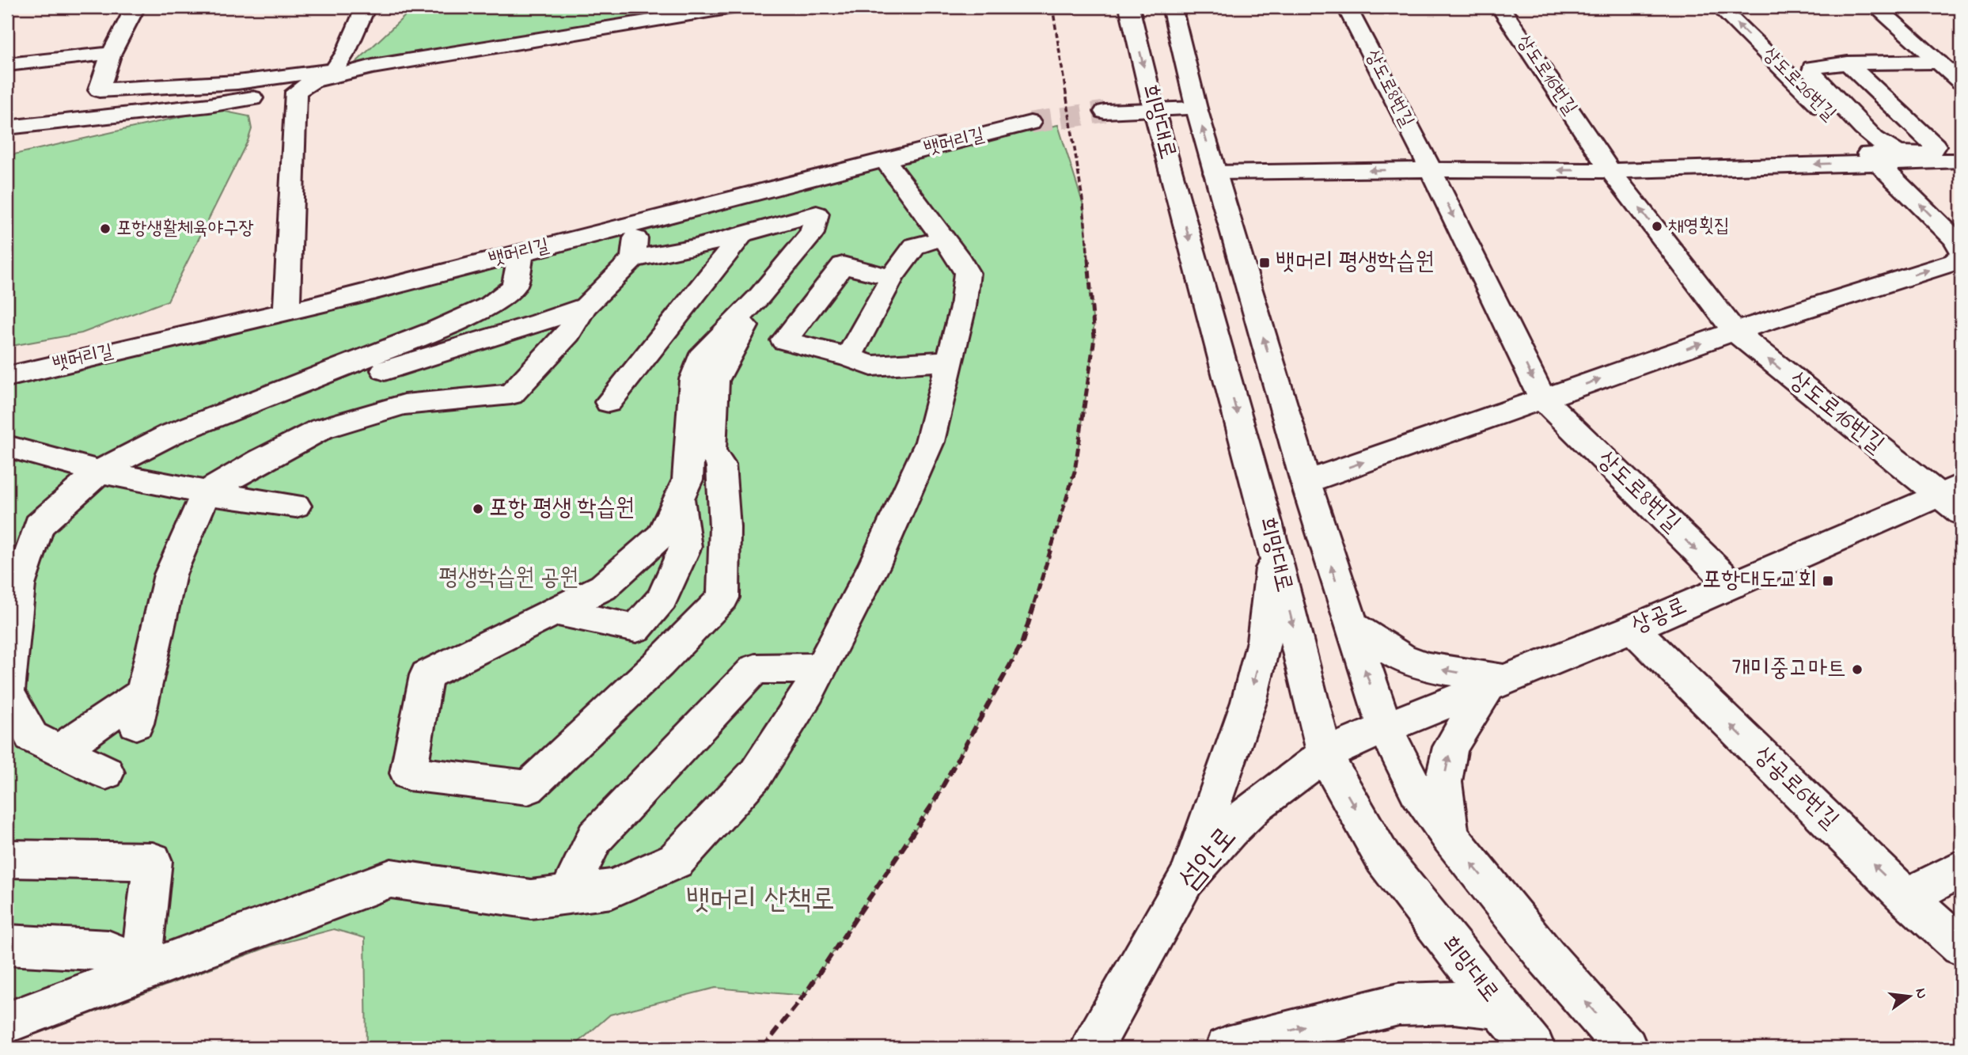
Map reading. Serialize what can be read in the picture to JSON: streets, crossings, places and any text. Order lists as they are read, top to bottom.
{
  "streets": {
    "street": [
      "상도로16번길",
      "상도로26번길",
      "상도로8번길",
      "희망대로",
      "뱃머리길",
      "상공로",
      "상공로6번길",
      "섬안로"
    ]
  },
  "crossings": [
    ["상도로16번길", "상공로"],
    ["상도로8번길", "상공로"],
    ["희망대로", "상공로"],
    ["희망대로", "섬안로"],
    ["상공로", "상공로6번길"],
    ["상공로", "섬안로"]
  ],
  "one_way": ["상도로16번길", "상도로8번길", "상공로6번길"],
  "parks": ["평생학습원 공원", "뱃머리 산책로"],
  "places": {
    "other": [
      "채영횟집",
      "포항생활체육야구장",
      "포항 평생 학습원",
      "개미중고마트"
    ],
    "transit": ["뱃머리 평생학습원", "포항대도교회"]
  },
  "north": "right"
}
